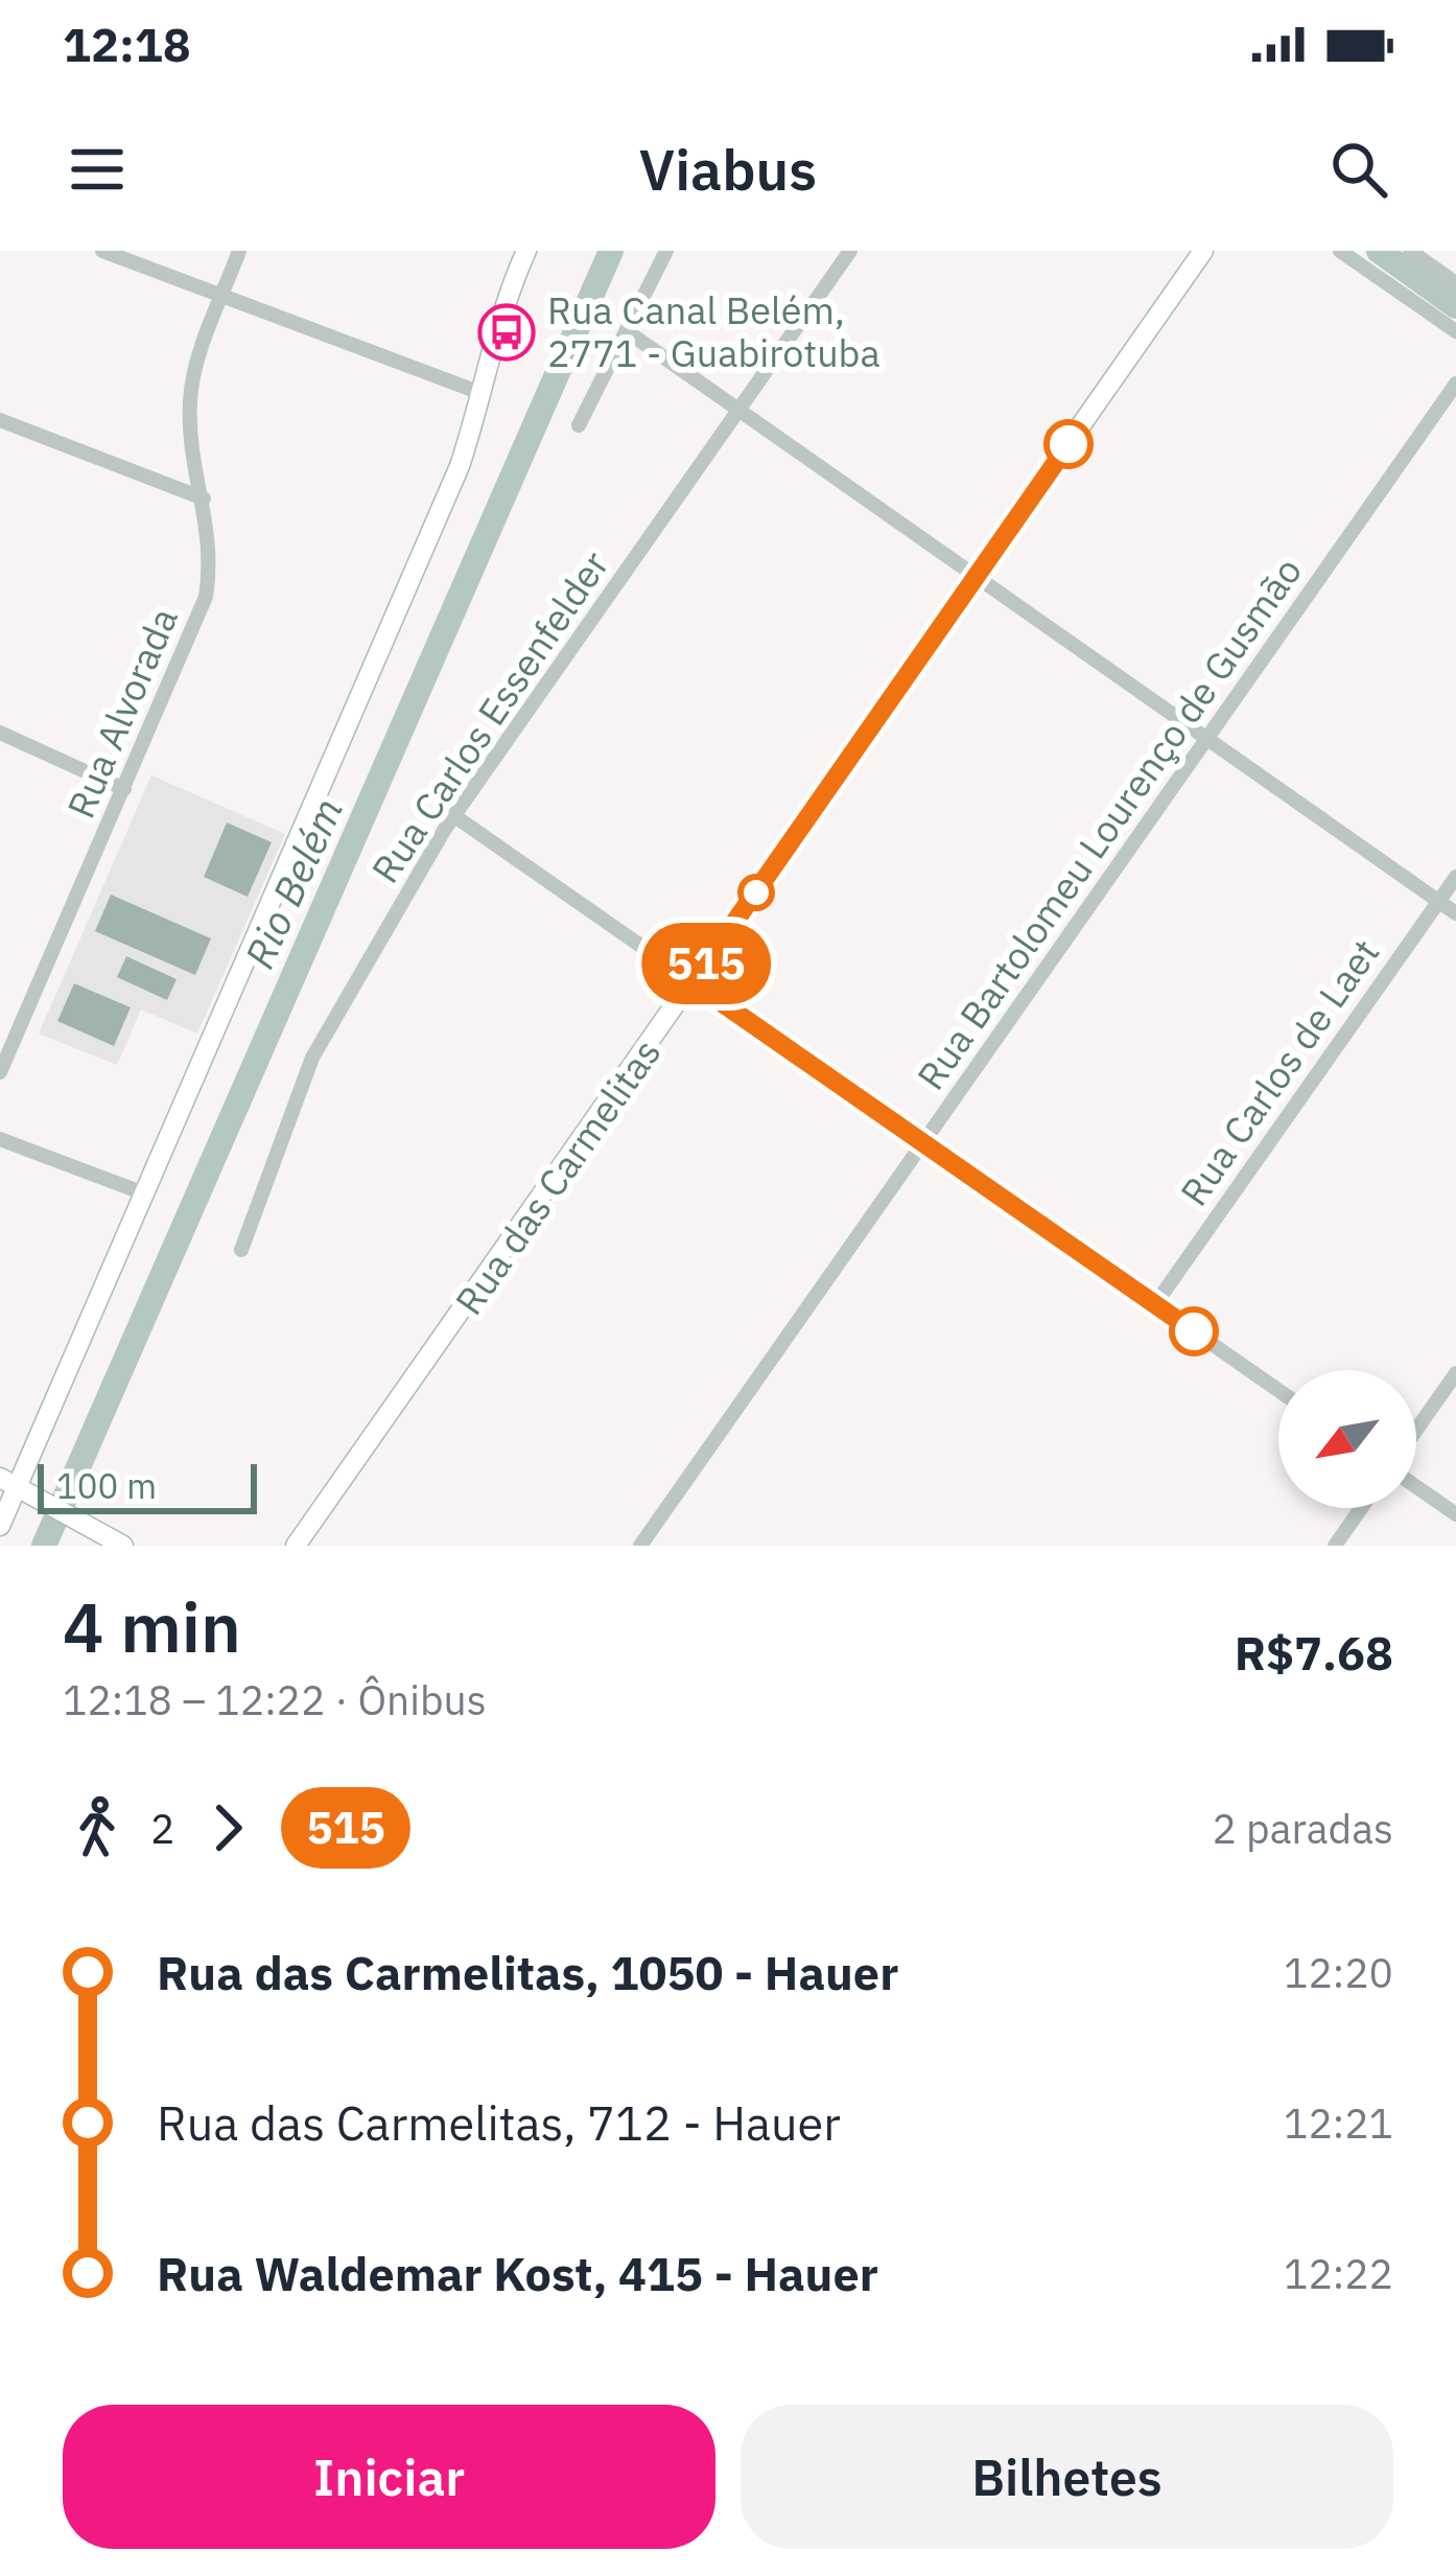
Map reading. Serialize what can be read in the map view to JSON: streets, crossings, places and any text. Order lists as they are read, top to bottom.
{
  "streets": {
    "street": [
      "Rua Alvorada",
      "Rua Carlos Essenfelder",
      "Rua Bartolomeu Lourenço de Gusmão",
      "Rua Carlos de Laet",
      "Rua das Carmelitas"
    ]
  },
  "water": ["Rio Belém"],
  "places": {
    "bus stop": ["Rua Canal Belém, 2771 - Guabirotuba"]
  },
  "lines": ["bus line 515"],
  "scale_bar": "100 m",
  "north": "bottom left",
  "page": {
    "status": "12:18",
    "header": "Viabus",
    "on_map": "515",
    "scale": "100 m",
    "heading": ["4 min", "12:18 – 12:22 · Ônibus", "R$7.68"],
    "legs": ["2", "515", "2 paradas"],
    "list": [
      {
        "name": "Rua das Carmelitas, 1050 - Hauer",
        "value": "12:20"
      },
      {
        "name": "Rua das Carmelitas, 712 - Hauer",
        "value": "12:21"
      },
      {
        "name": "Rua Waldemar Kost, 415 - Hauer",
        "value": "12:22"
      }
    ],
    "buttons": ["Iniciar", "Bilhetes"]
  }
}
